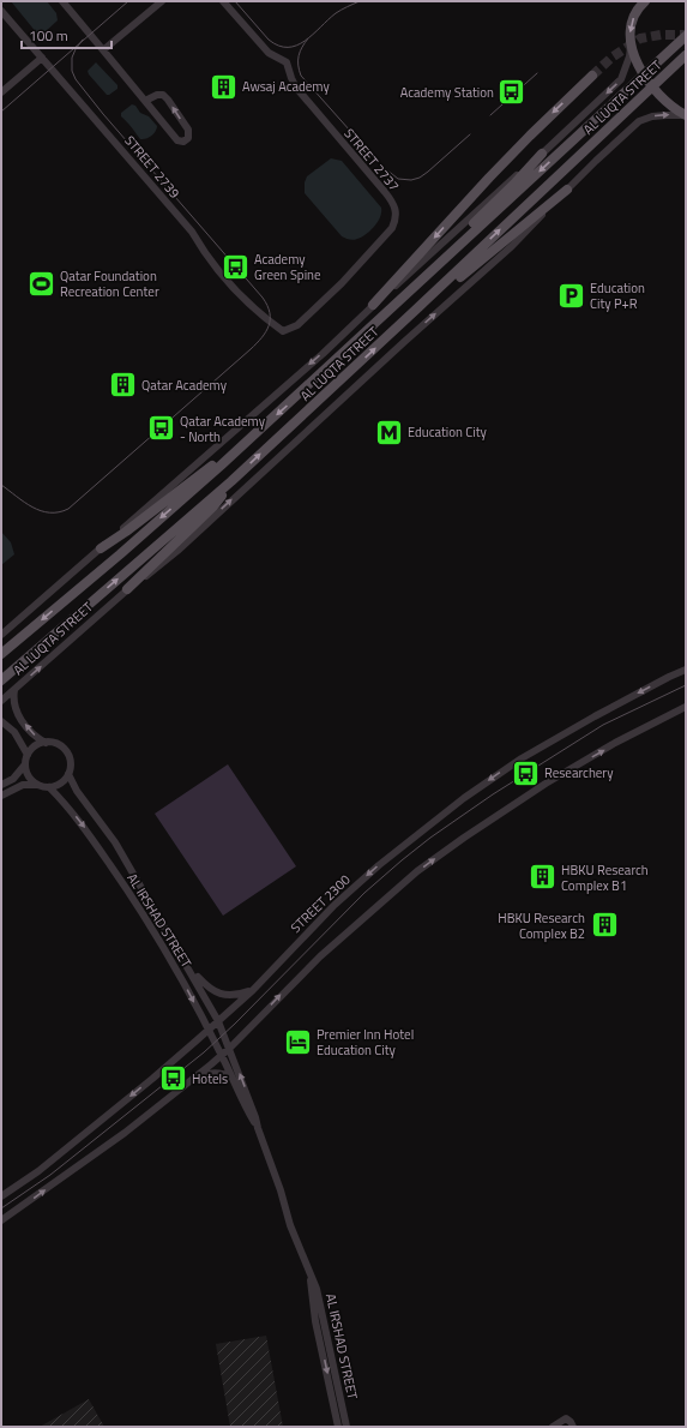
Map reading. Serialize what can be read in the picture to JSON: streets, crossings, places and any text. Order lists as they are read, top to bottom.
{
  "streets": {
    "main road": ["AL LUQTA STREET"],
    "street": [
      "STREET 2737",
      "STREET 2739",
      "STREET 2300",
      "AL IRSHAD STREET"
    ]
  },
  "crossings": [
    ["STREET 2737", "STREET 2739"],
    ["STREET 2300", "AL IRSHAD STREET"]
  ],
  "places": {
    "building": [
      "Awsaj Academy",
      "Qatar Academy",
      "HBKU Research Complex B1",
      "HBKU Research Complex B2"
    ],
    "bus stop": [
      "Academy Station",
      "Academy Green Spine",
      "Qatar Academy - North",
      "Researchery",
      "Hotels"
    ],
    "sports": ["Qatar Foundation Recreation Center"],
    "parking": ["Education City P+R"],
    "metro station": ["Education City"],
    "hotel": ["Premier Inn Hotel Education City"]
  },
  "scale_bar": "100 m"
}
